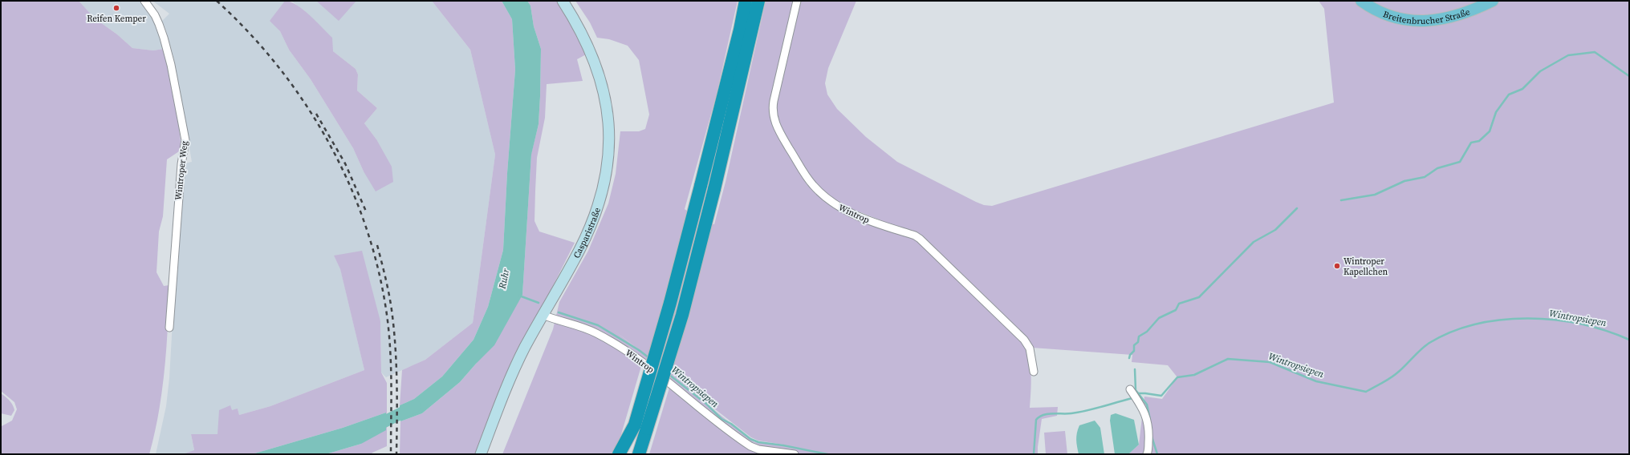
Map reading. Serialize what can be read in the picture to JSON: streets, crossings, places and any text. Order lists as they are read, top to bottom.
{
  "streets": {
    "main road": ["Breitenbrucher Straße", "Casparistraße"],
    "street": ["Wintroper Weg", "Wintrop"]
  },
  "crossings": [
    ["Wintrop", "Casparistraße"]
  ],
  "water": ["Ruhr", "Wintropsiepen"],
  "places": ["Reifen Kemper", "Wintroper Kapellchen"]
}
